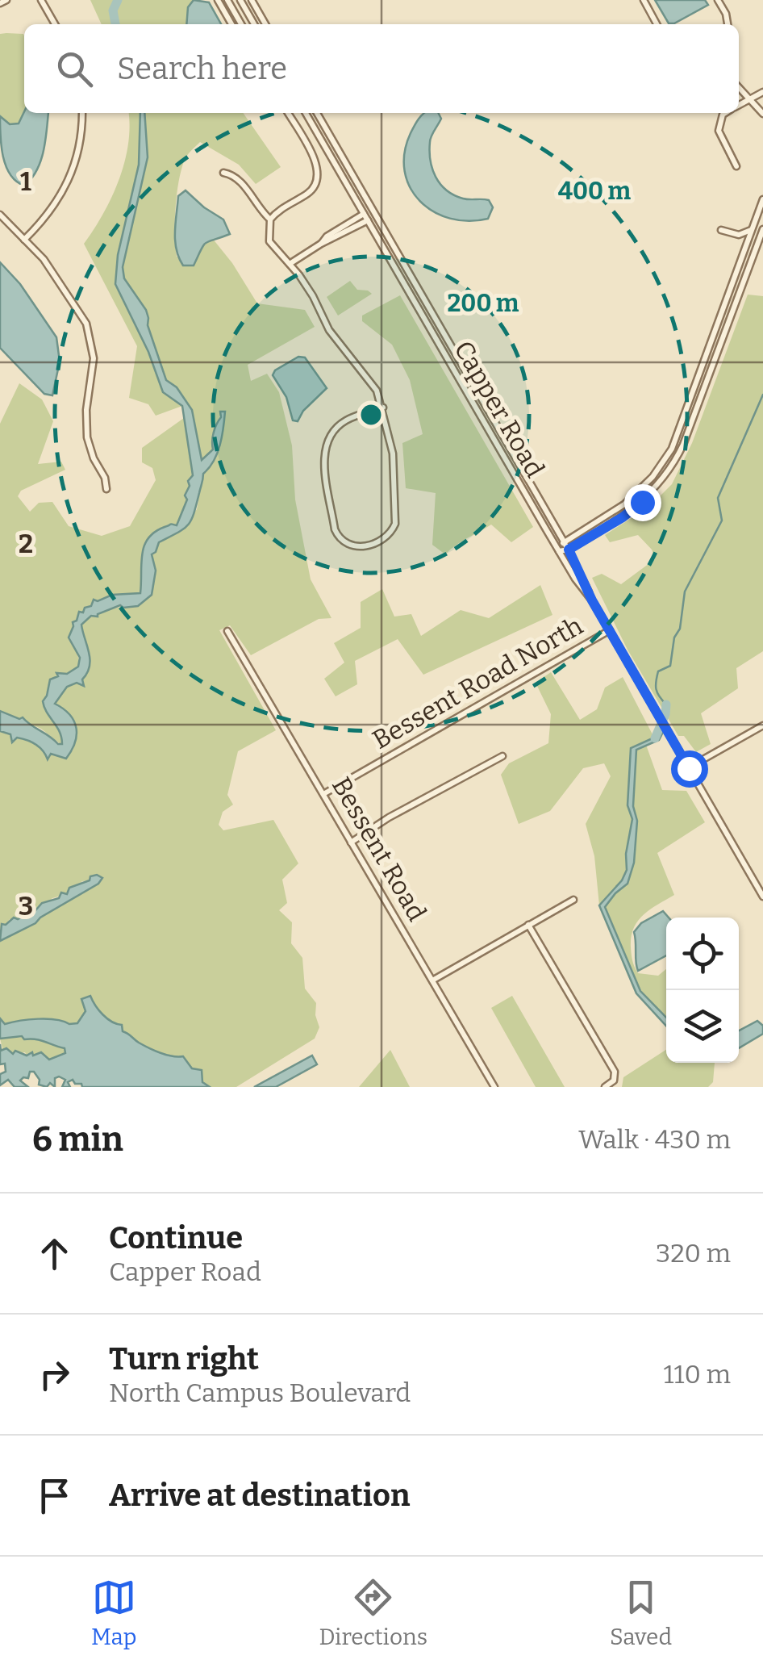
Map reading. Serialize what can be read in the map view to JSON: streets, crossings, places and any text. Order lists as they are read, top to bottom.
{
  "streets": {
    "street": ["Capper Road", "Bessent Road North", "Bessent Road"]
  },
  "crossings": [
    ["Capper Road", "Bessent Road North"],
    ["Bessent Road North", "Bessent Road"]
  ],
  "page": {
    "search": "Search here",
    "heading": ["6 min", "Walk · 430 m"],
    "list": [
      ["Continue", "Capper Road", "320 m"],
      ["Turn right", "North Campus Boulevard", "110 m"],
      "Arrive at destination"
    ],
    "nav": ["Map", "Directions", "Saved"]
  },
  "grid": {
    "rows": ["1", "2", "3"]
  },
  "rings": ["400 m", "200 m"]
}
